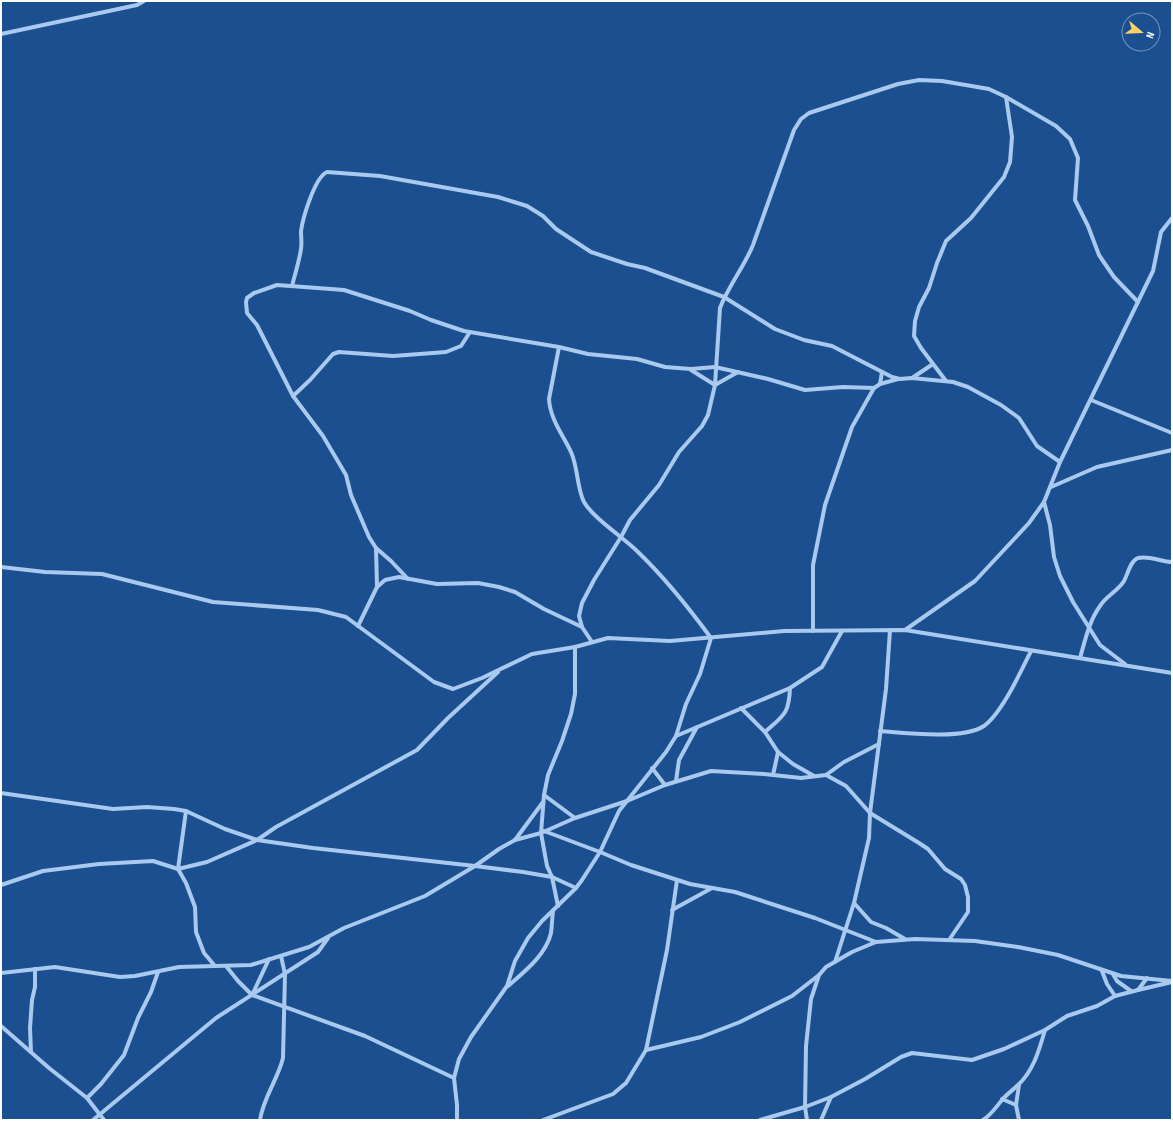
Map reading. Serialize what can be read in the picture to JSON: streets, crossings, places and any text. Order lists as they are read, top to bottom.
{
  "north": "right"
}
